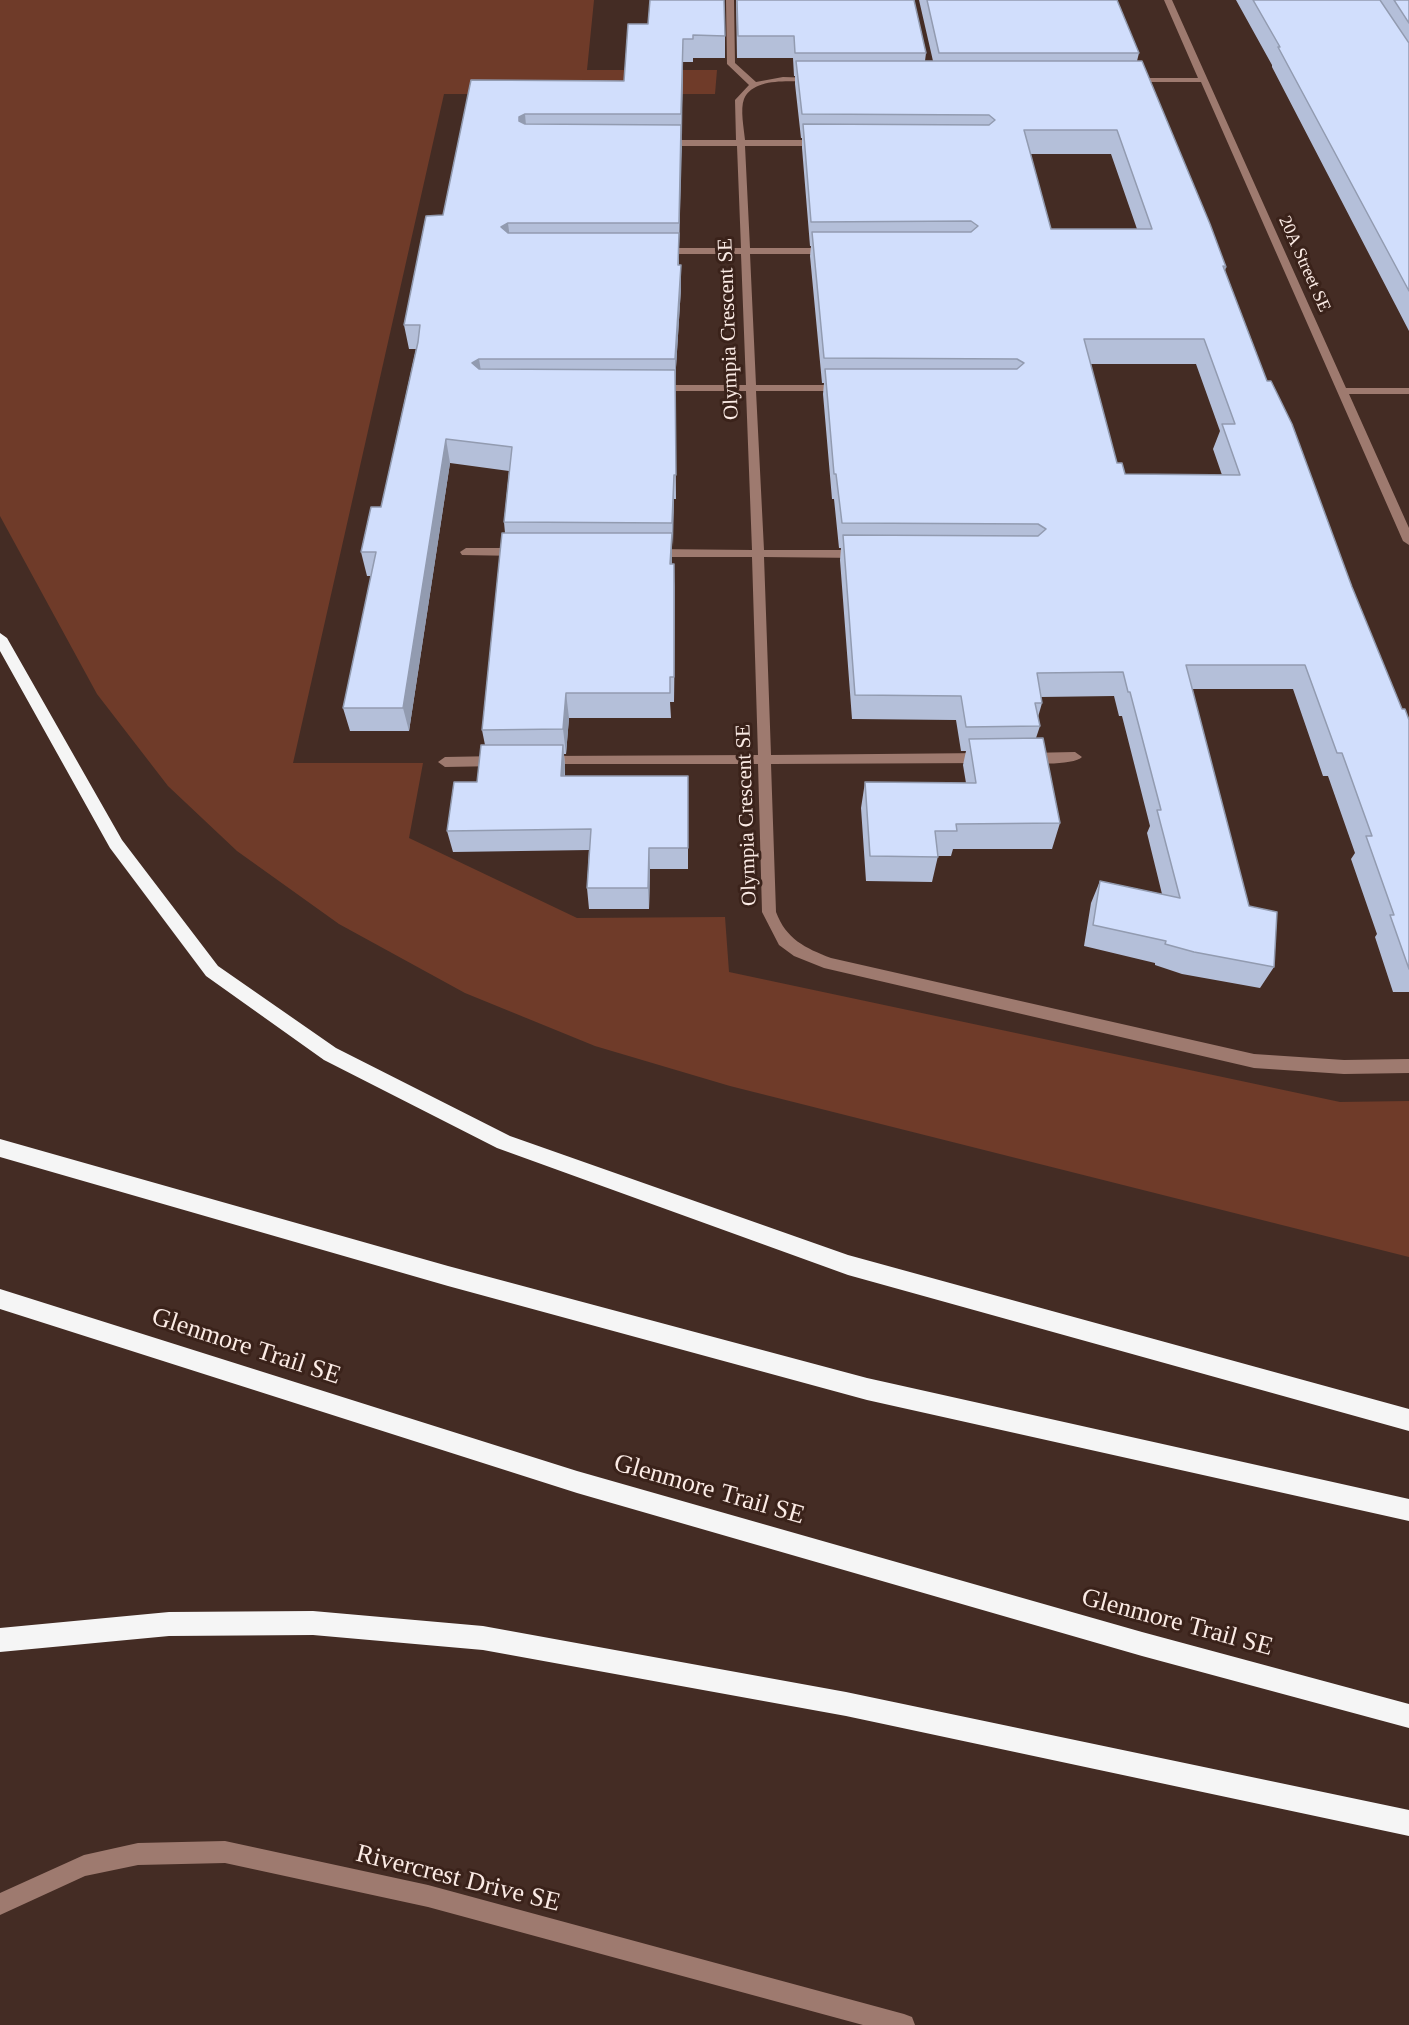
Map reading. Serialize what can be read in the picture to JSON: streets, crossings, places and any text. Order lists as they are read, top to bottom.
{
  "streets": {
    "highway": ["Glenmore Trail SE"],
    "street": ["20A Street SE", "Olympia Crescent SE", "Rivercrest Drive SE"]
  }
}
